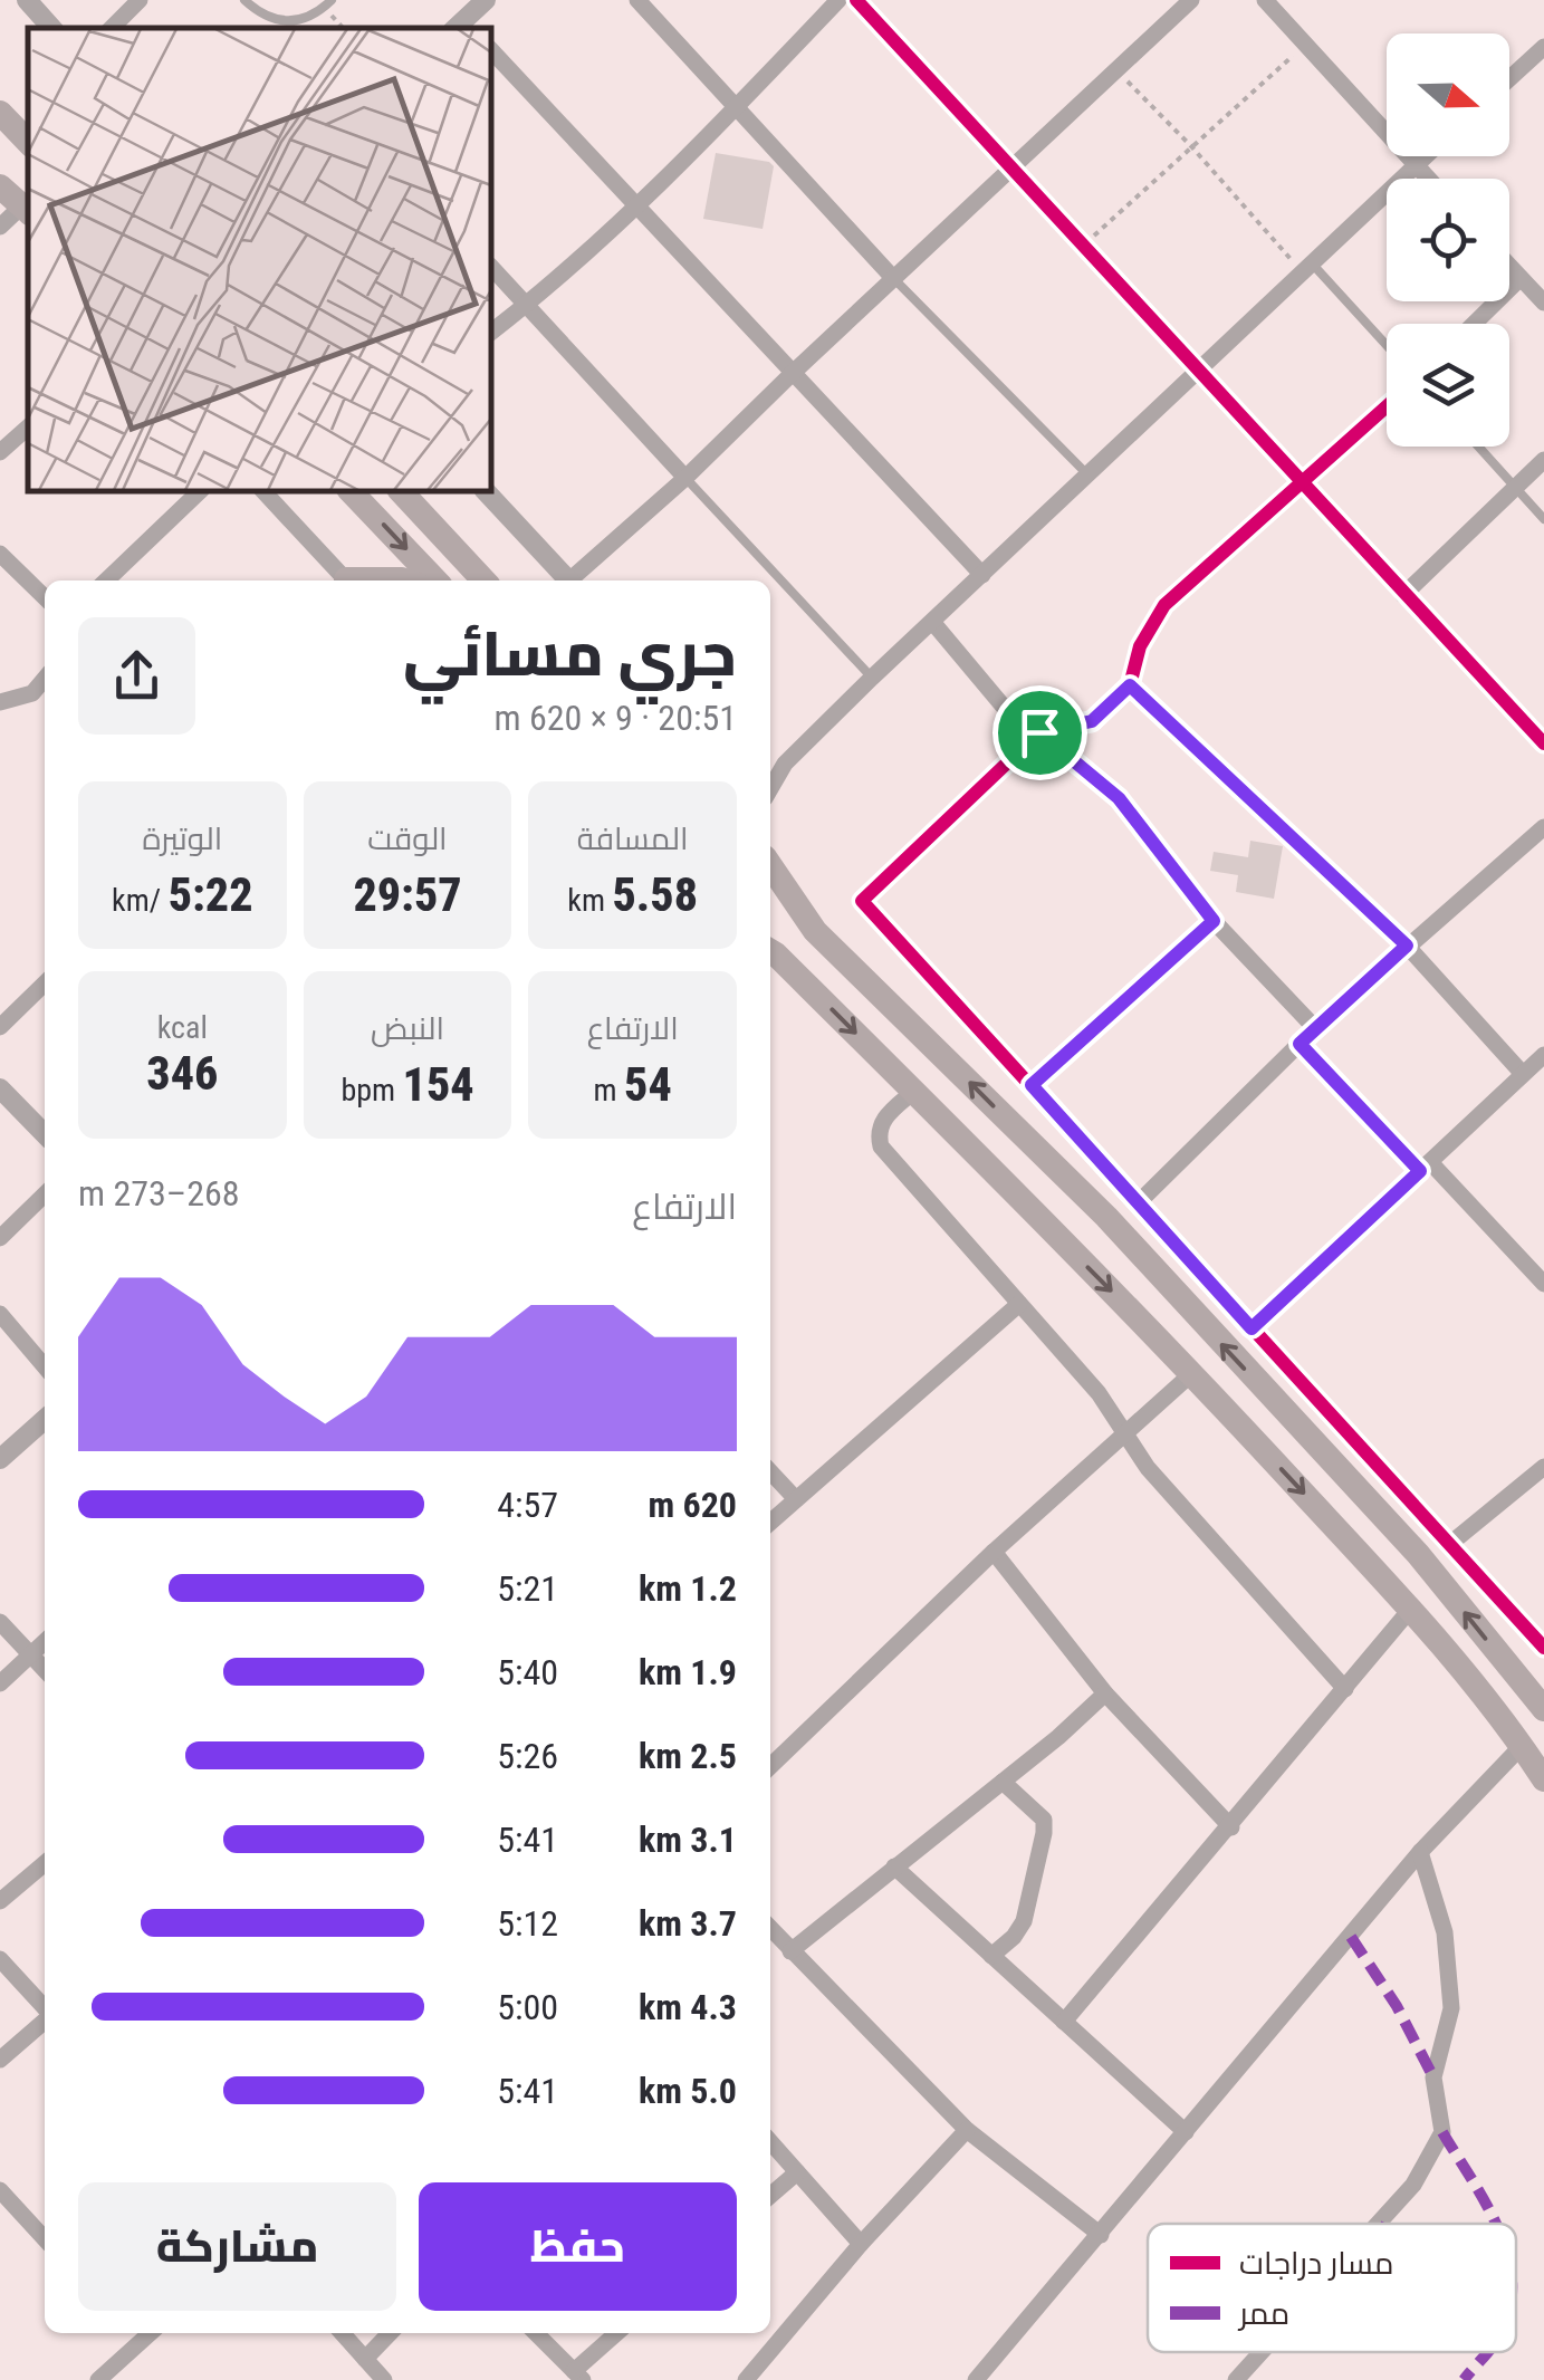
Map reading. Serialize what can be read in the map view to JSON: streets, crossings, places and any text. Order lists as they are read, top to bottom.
{
  "legend": ["مسار دراجات", "ممر"],
  "north": "right",
  "page": {
    "heading": ["جري مسائي", "20:51 · 9 × 620 m"],
    "stats": [
      ["المسافة", "5.58 km"],
      ["الوقت", "29:57"],
      ["الوتيرة", "5:22 /km"],
      ["الارتفاع", "54 m"],
      ["النبض", "154 bpm"],
      ["kcal", "346"]
    ],
    "chart": ["الارتفاع", "268–273 m"],
    "list": [
      {
        "name": "620 m",
        "note": "4:57"
      },
      {
        "name": "1.2 km",
        "note": "5:21"
      },
      {
        "name": "1.9 km",
        "note": "5:40"
      },
      {
        "name": "2.5 km",
        "note": "5:26"
      },
      {
        "name": "3.1 km",
        "note": "5:41"
      },
      {
        "name": "3.7 km",
        "note": "5:12"
      },
      {
        "name": "4.3 km",
        "note": "5:00"
      },
      {
        "name": "5.0 km",
        "note": "5:41"
      }
    ],
    "buttons": ["حفظ", "مشاركة"]
  }
}
